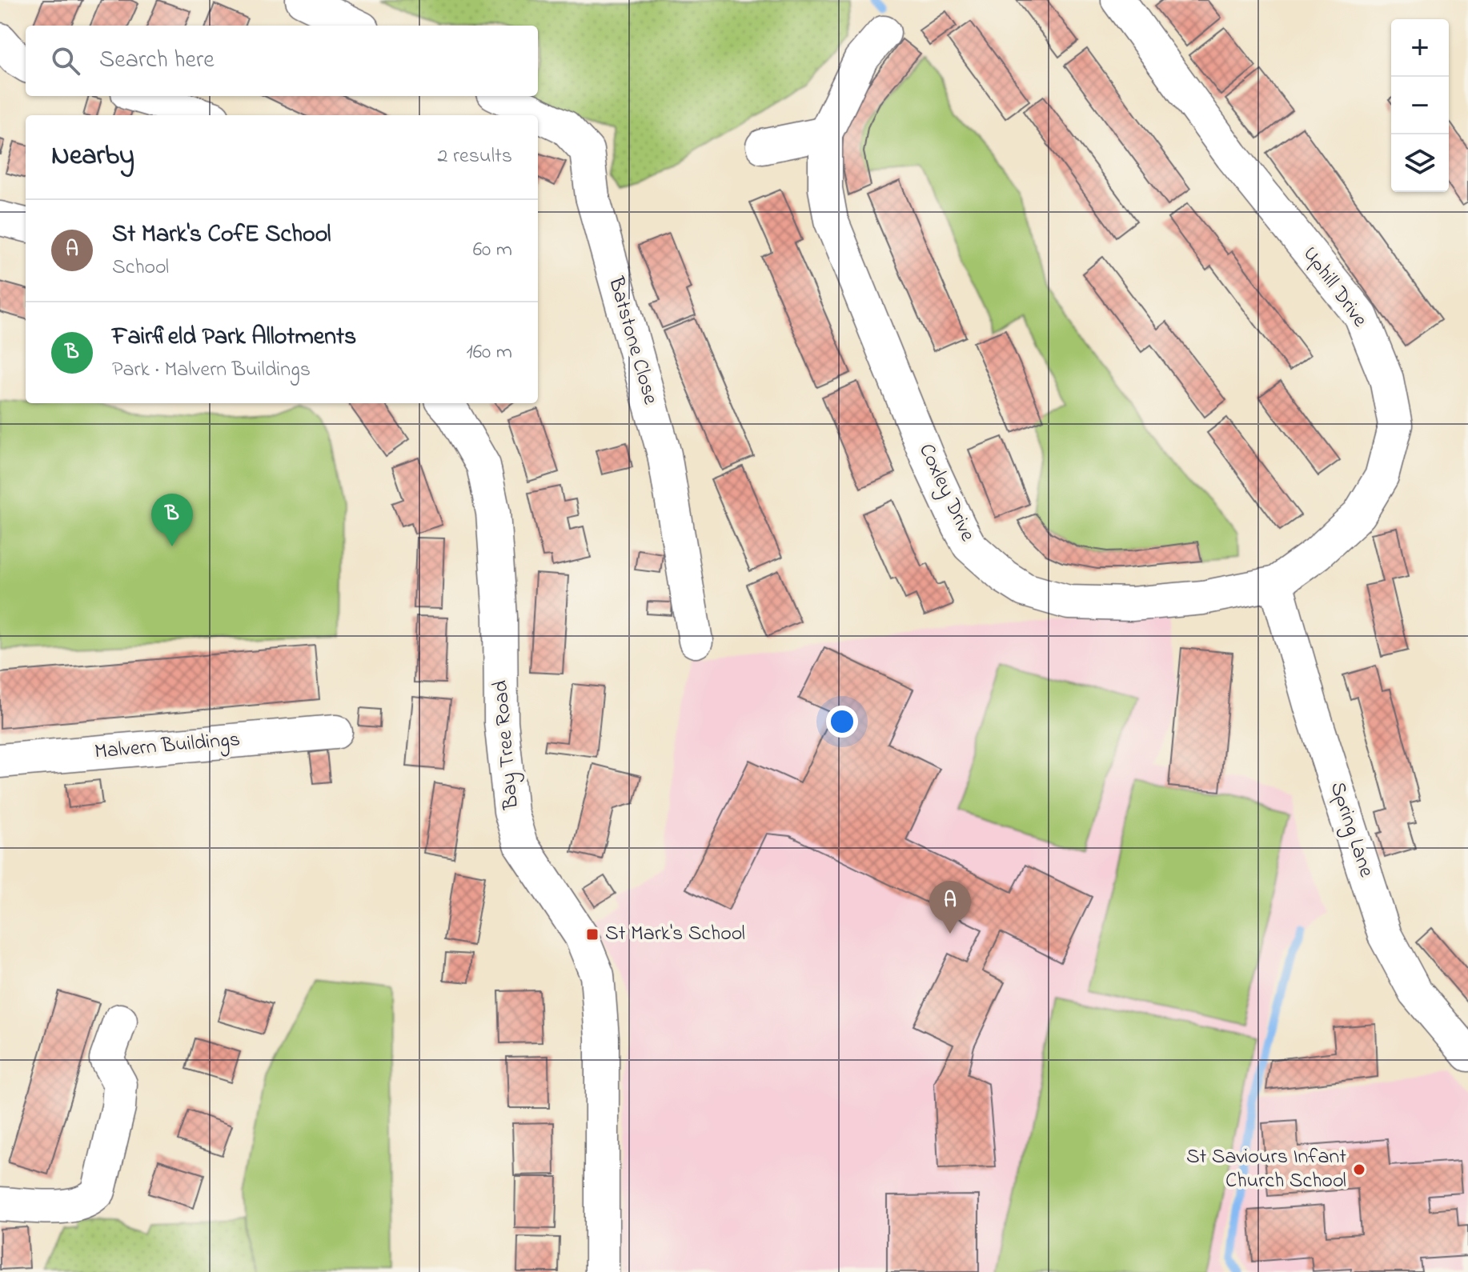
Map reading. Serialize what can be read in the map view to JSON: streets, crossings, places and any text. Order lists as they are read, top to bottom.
{
  "streets": {
    "street": [
      "Uphill Drive",
      "Batstone Close",
      "Coxley Drive",
      "Bay Tree Road",
      "Malvern Buildings",
      "Spring Lane"
    ]
  },
  "crossings": [
    ["Uphill Drive", "Coxley Drive"],
    ["Uphill Drive", "Spring Lane"],
    ["Coxley Drive", "Spring Lane"]
  ],
  "places": {
    "transit": ["St Mark's School"],
    "other": ["St Saviours Infant Church School"]
  },
  "page": {
    "map_buttons": ["+", "−"],
    "search": "Search here",
    "heading": ["Nearby", "2 results"],
    "list": [
      {
        "mark": "A",
        "name": "St Mark's CofE School",
        "note": "School",
        "value": "60 m"
      },
      {
        "mark": "B",
        "name": "Fairfield Park Allotments",
        "note": "Park · Malvern Buildings",
        "value": "160 m"
      }
    ],
    "pins": ["B", "A"]
  }
}
